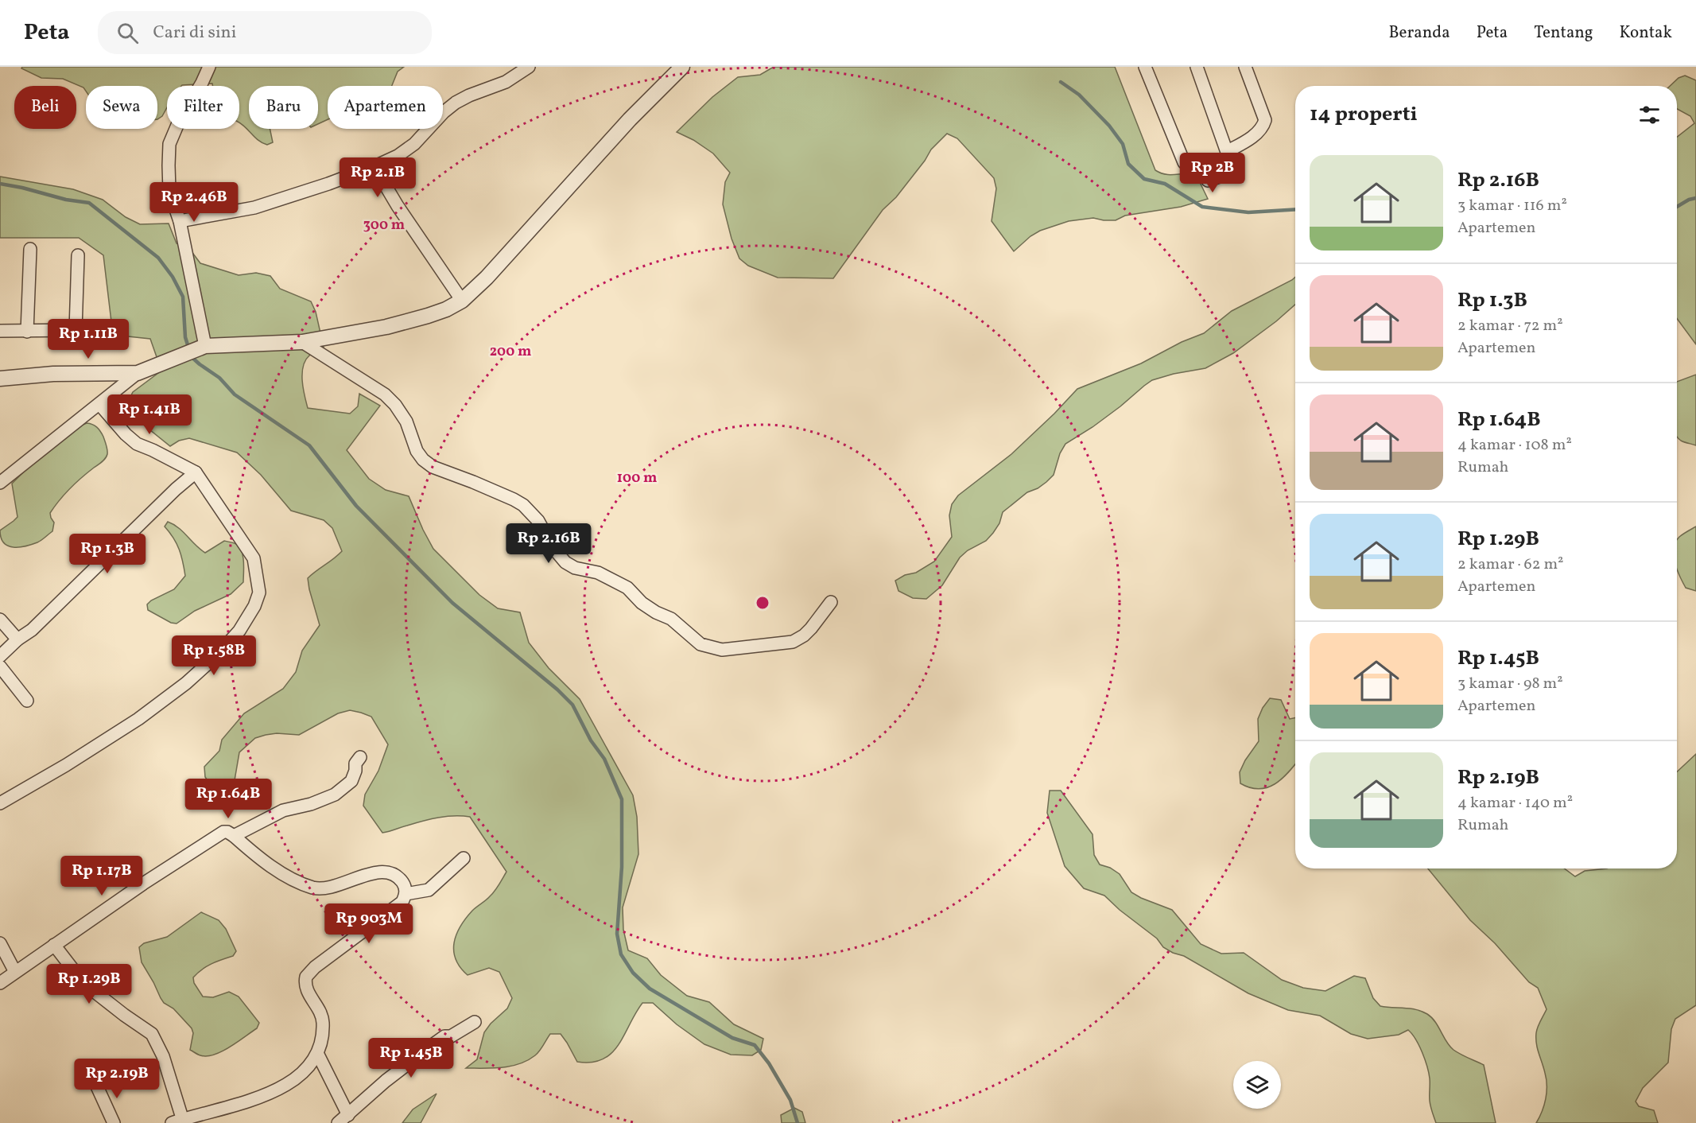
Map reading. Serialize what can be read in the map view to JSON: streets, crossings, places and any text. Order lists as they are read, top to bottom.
{
  "page": {
    "header": "Peta",
    "search": "Cari di sini",
    "nav": [
      "Beranda",
      "Peta",
      "Tentang",
      "Kontak"
    ],
    "chip": [
      "Beli",
      "Sewa",
      "Filter",
      "Baru",
      "Apartemen"
    ],
    "heading": "14 properti",
    "list": [
      {
        "name": "Rp 2.16B",
        "note": "3 kamar · 116 m² · Apartemen"
      },
      {
        "name": "Rp 1.3B",
        "note": "2 kamar · 72 m² · Apartemen"
      },
      {
        "name": "Rp 1.64B",
        "note": "4 kamar · 108 m² · Rumah"
      },
      {
        "name": "Rp 1.29B",
        "note": "2 kamar · 62 m² · Apartemen"
      },
      {
        "name": "Rp 1.45B",
        "note": "3 kamar · 98 m² · Apartemen"
      },
      {
        "name": "Rp 2.19B",
        "note": "4 kamar · 140 m² · Rumah"
      }
    ],
    "price": [
      "Rp 2B",
      "Rp 2.1B",
      "Rp 2.46B",
      "Rp 1.11B",
      "Rp 1.41B",
      "Rp 2.16B",
      "Rp 1.3B",
      "Rp 1.58B",
      "Rp 1.64B",
      "Rp 1.17B",
      "Rp 903M",
      "Rp 1.29B",
      "Rp 1.45B",
      "Rp 2.19B"
    ]
  },
  "rings": ["300 m", "200 m", "100 m"]
}
